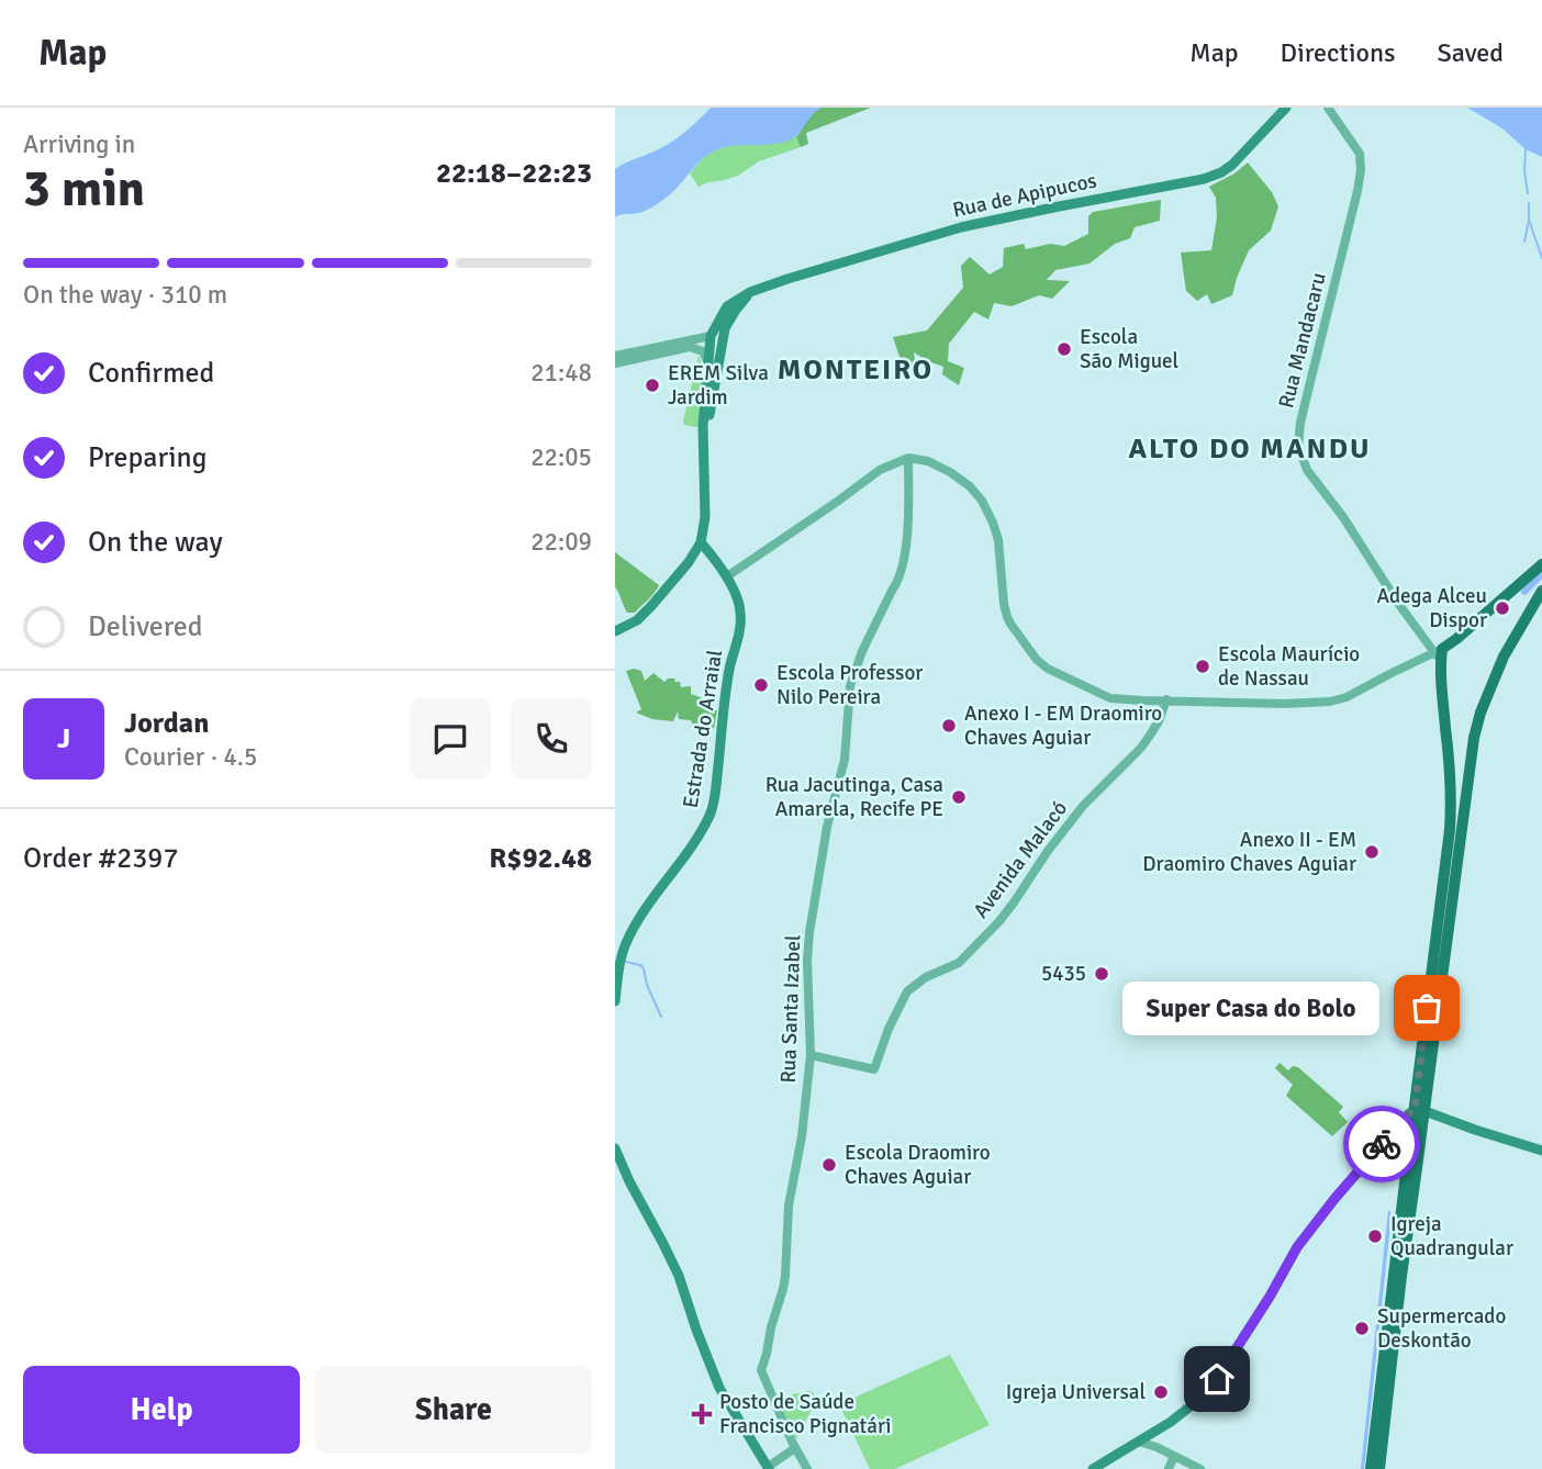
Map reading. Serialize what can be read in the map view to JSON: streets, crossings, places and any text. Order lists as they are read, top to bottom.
{
  "streets": {
    "main road": ["Rua de Apipucos", "Estrada do Arraial"],
    "street": ["Rua Mandacaru", "Avenida Malacó", "Rua Santa Izabel"]
  },
  "crossings": [
    ["Avenida Malacó", "Rua Santa Izabel"]
  ],
  "districts": ["MONTEIRO", "ALTO DO MANDU"],
  "places": {
    "other": [
      "Escola São Miguel",
      "EREM Silva Jardim",
      "Adega Alceu Dispor",
      "Escola Maurício de Nassau",
      "Escola Professor Nilo Pereira",
      "Anexo I - EM Draomiro Chaves Aguiar",
      "Rua Jacutinga, Casa Amarela, Recife PE",
      "Anexo II - EM Draomiro Chaves Aguiar",
      "5435",
      "Super Casa do Bolo",
      "Escola Draomiro Chaves Aguiar",
      "Igreja Quadrangular",
      "Supermercado Deskontão",
      "Igreja Universal"
    ],
    "health": ["Posto de Saúde Francisco Pignatári"]
  },
  "page": {
    "header": "Map",
    "nav": ["Map", "Directions", "Saved"],
    "heading": ["3 min", "Arriving in", "22:18–22:23"],
    "panel": [
      "Jordan",
      "Courier · 4.5",
      "Order #2397",
      "R$92.48"
    ],
    "bar": "On the way · 310 m",
    "list": [
      ["Confirmed", "21:48"],
      ["Preparing", "22:05"],
      ["On the way", "22:09"],
      "Delivered"
    ],
    "round": "J",
    "bubble": "Super Casa do Bolo",
    "buttons": ["Help", "Share"]
  }
}
